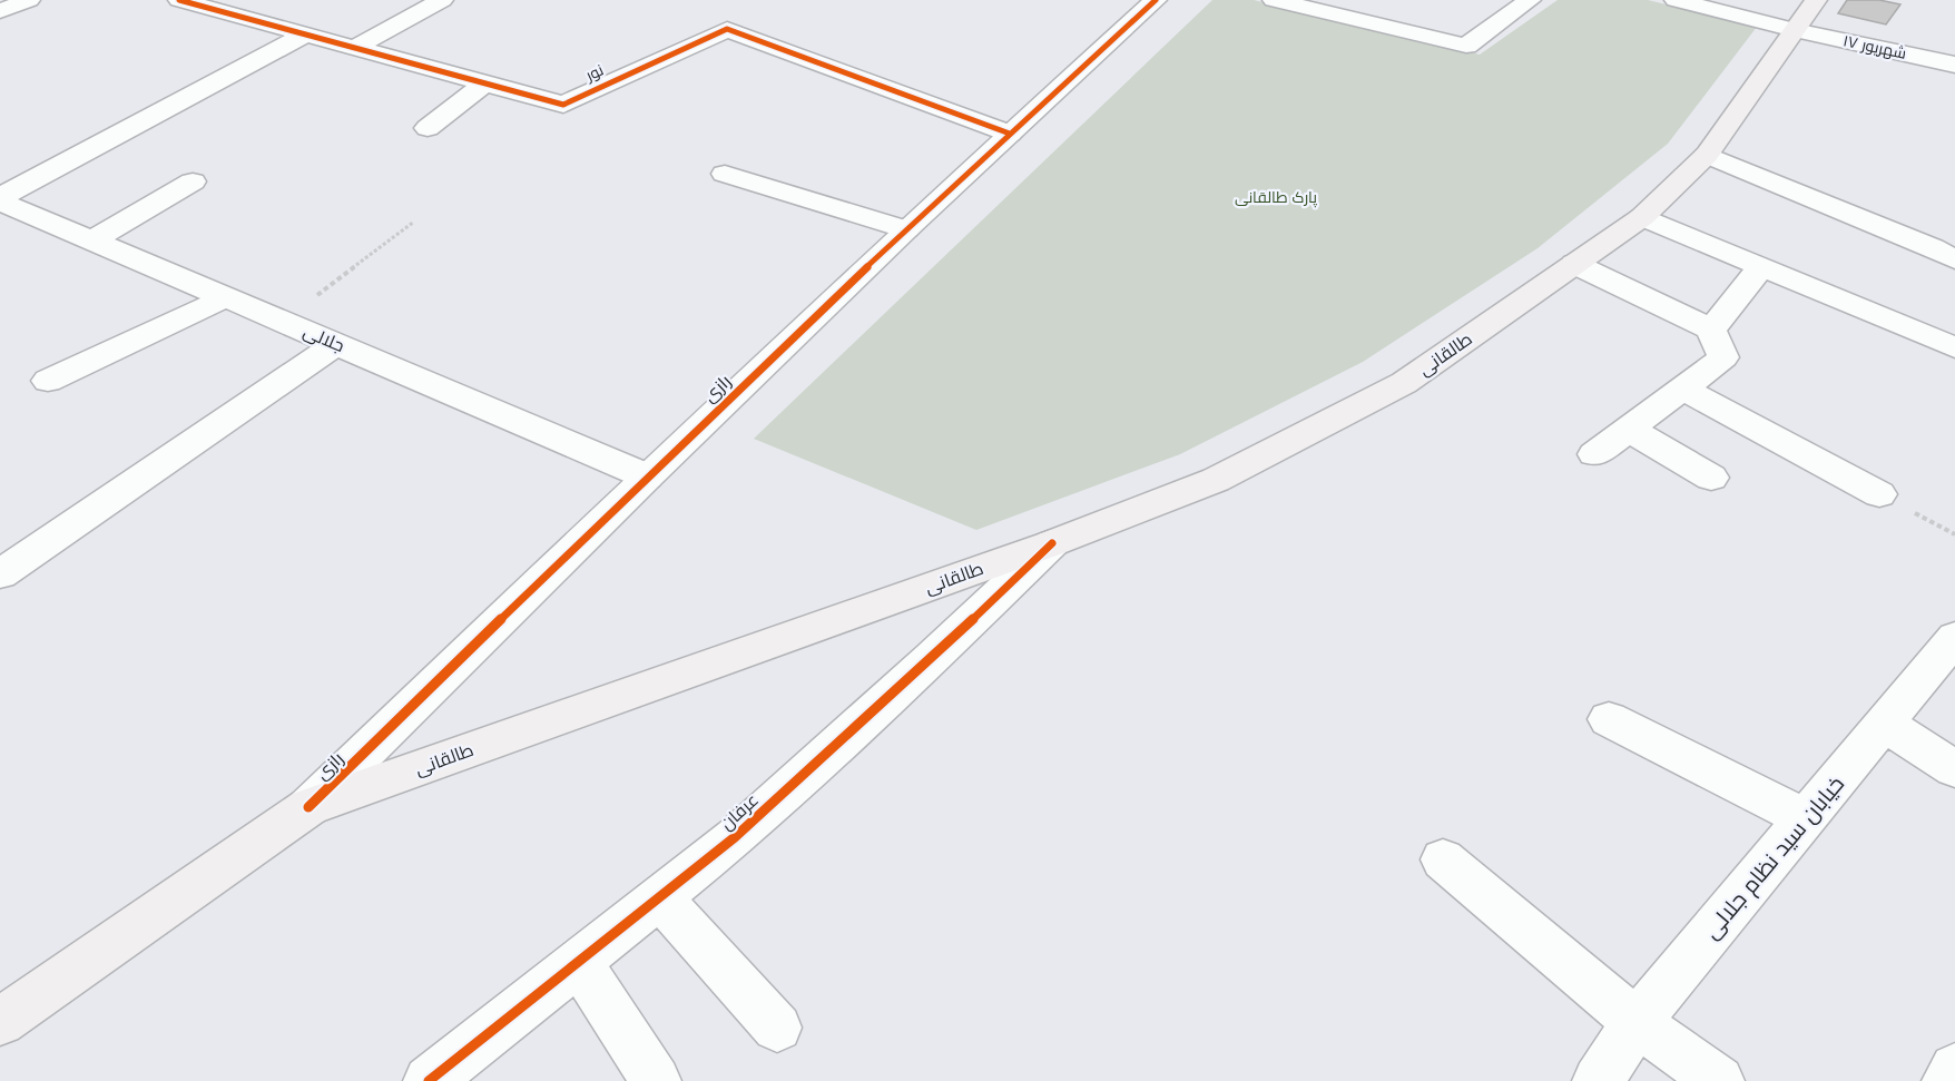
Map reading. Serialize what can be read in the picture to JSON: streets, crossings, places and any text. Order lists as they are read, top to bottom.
{
  "streets": {
    "main road": ["طالقانی"],
    "street": [
      "۱۷ شهریور",
      "نور",
      "جلالی",
      "رازی",
      "عرفان",
      "خیابان سید نظام جلالی"
    ]
  },
  "crossings": [
    ["۱۷ شهریور", "طالقانی"],
    ["نور", "رازی"],
    ["جلالی", "رازی"],
    ["طالقانی", "رازی"],
    ["طالقانی", "عرفان"]
  ],
  "parks": ["پارک طالقانی"]
}
